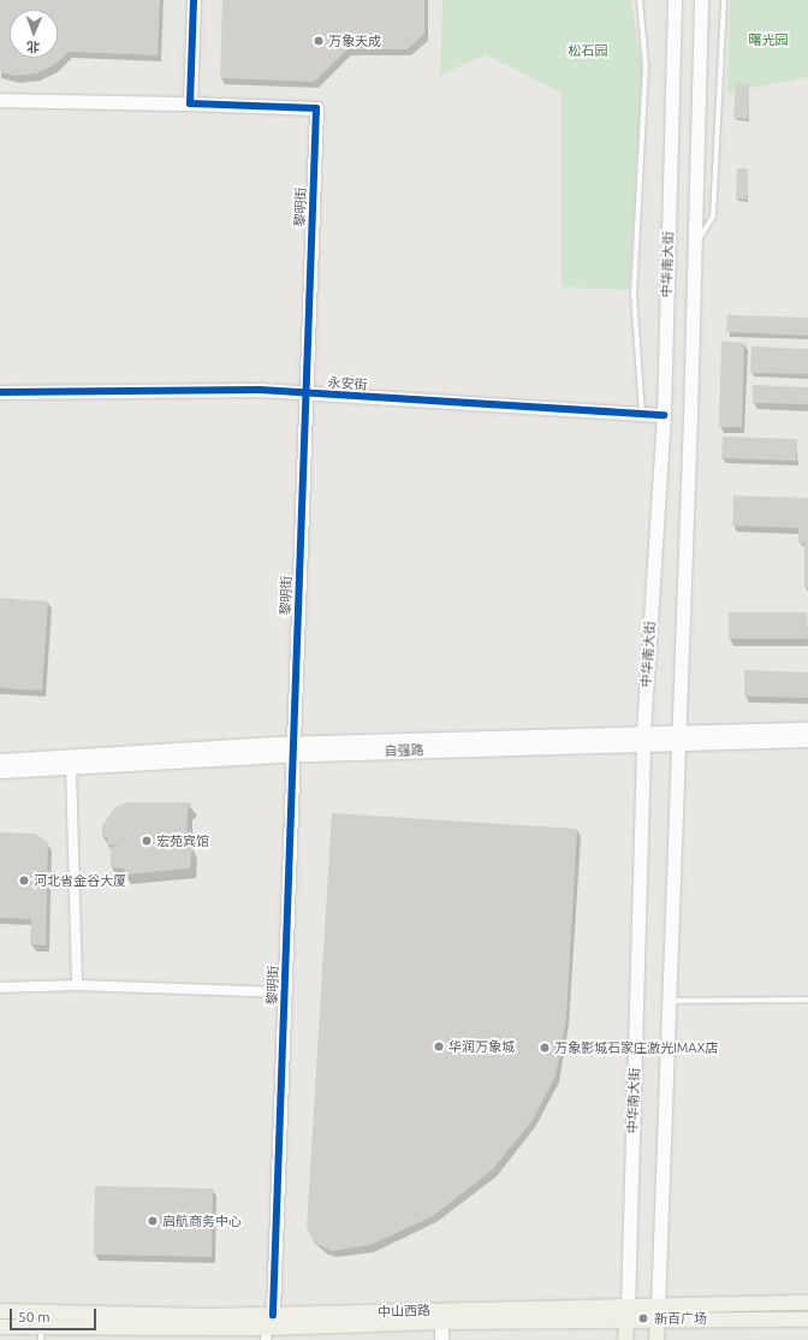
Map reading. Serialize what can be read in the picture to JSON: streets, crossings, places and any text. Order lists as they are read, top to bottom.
{
  "streets": {
    "main road": [
      "黎明街",
      "中华南大街",
      "永安街",
      "自强路",
      "中山西路"
    ]
  },
  "crossings": [
    ["黎明街", "永安街"],
    ["黎明街", "自强路"],
    ["黎明街", "中山西路"],
    ["中华南大街", "永安街"],
    ["中华南大街", "自强路"],
    ["中华南大街", "中山西路"]
  ],
  "parks": ["曙光园", "松石园"],
  "places": [
    "万象天成",
    "宏苑宾馆",
    "河北省金谷大厦",
    "华润万象城",
    "万象影城石家庄激光IMAX店",
    "启航商务中心",
    "新百广场"
  ],
  "scale_bar": "50 m",
  "north": "bottom"
}
